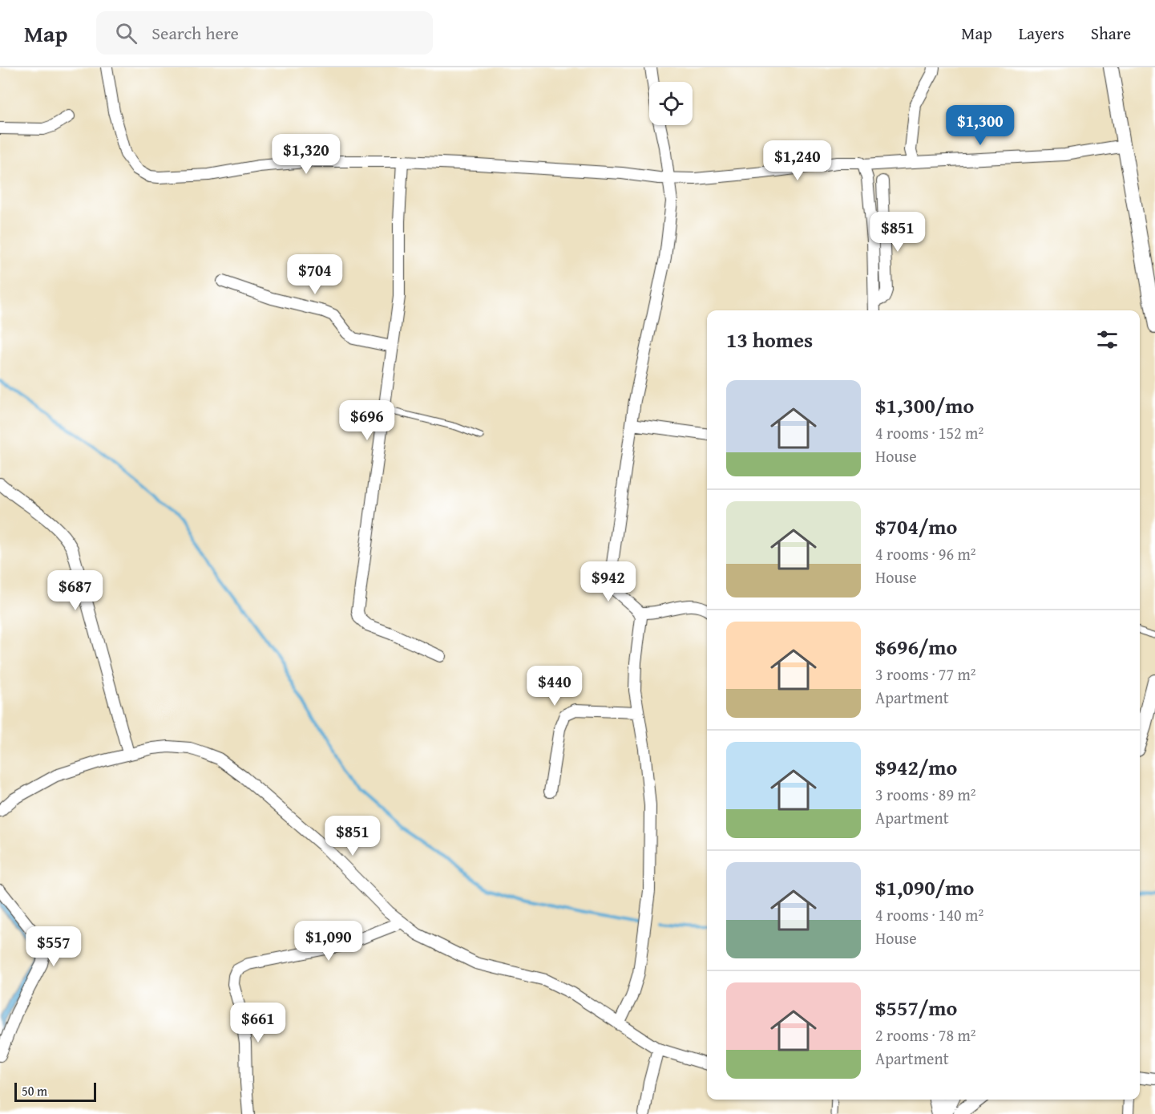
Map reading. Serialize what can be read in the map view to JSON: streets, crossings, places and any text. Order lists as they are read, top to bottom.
{
  "scale_bar": "50 m",
  "page": {
    "header": "Map",
    "search": "Search here",
    "nav": ["Map", "Layers", "Share"],
    "price": [
      "$1,300",
      "$1,320",
      "$1,240",
      "$851",
      "$704",
      "$696",
      "$942",
      "$687",
      "$440",
      "$851",
      "$1,090",
      "$557",
      "$661"
    ],
    "heading": "13 homes",
    "list": [
      {
        "name": "$1,300/mo",
        "note": "4 rooms · 152 m² · House"
      },
      {
        "name": "$704/mo",
        "note": "4 rooms · 96 m² · House"
      },
      {
        "name": "$696/mo",
        "note": "3 rooms · 77 m² · Apartment"
      },
      {
        "name": "$942/mo",
        "note": "3 rooms · 89 m² · Apartment"
      },
      {
        "name": "$1,090/mo",
        "note": "4 rooms · 140 m² · House"
      },
      {
        "name": "$557/mo",
        "note": "2 rooms · 78 m² · Apartment"
      }
    ],
    "scale": "50 m"
  }
}
